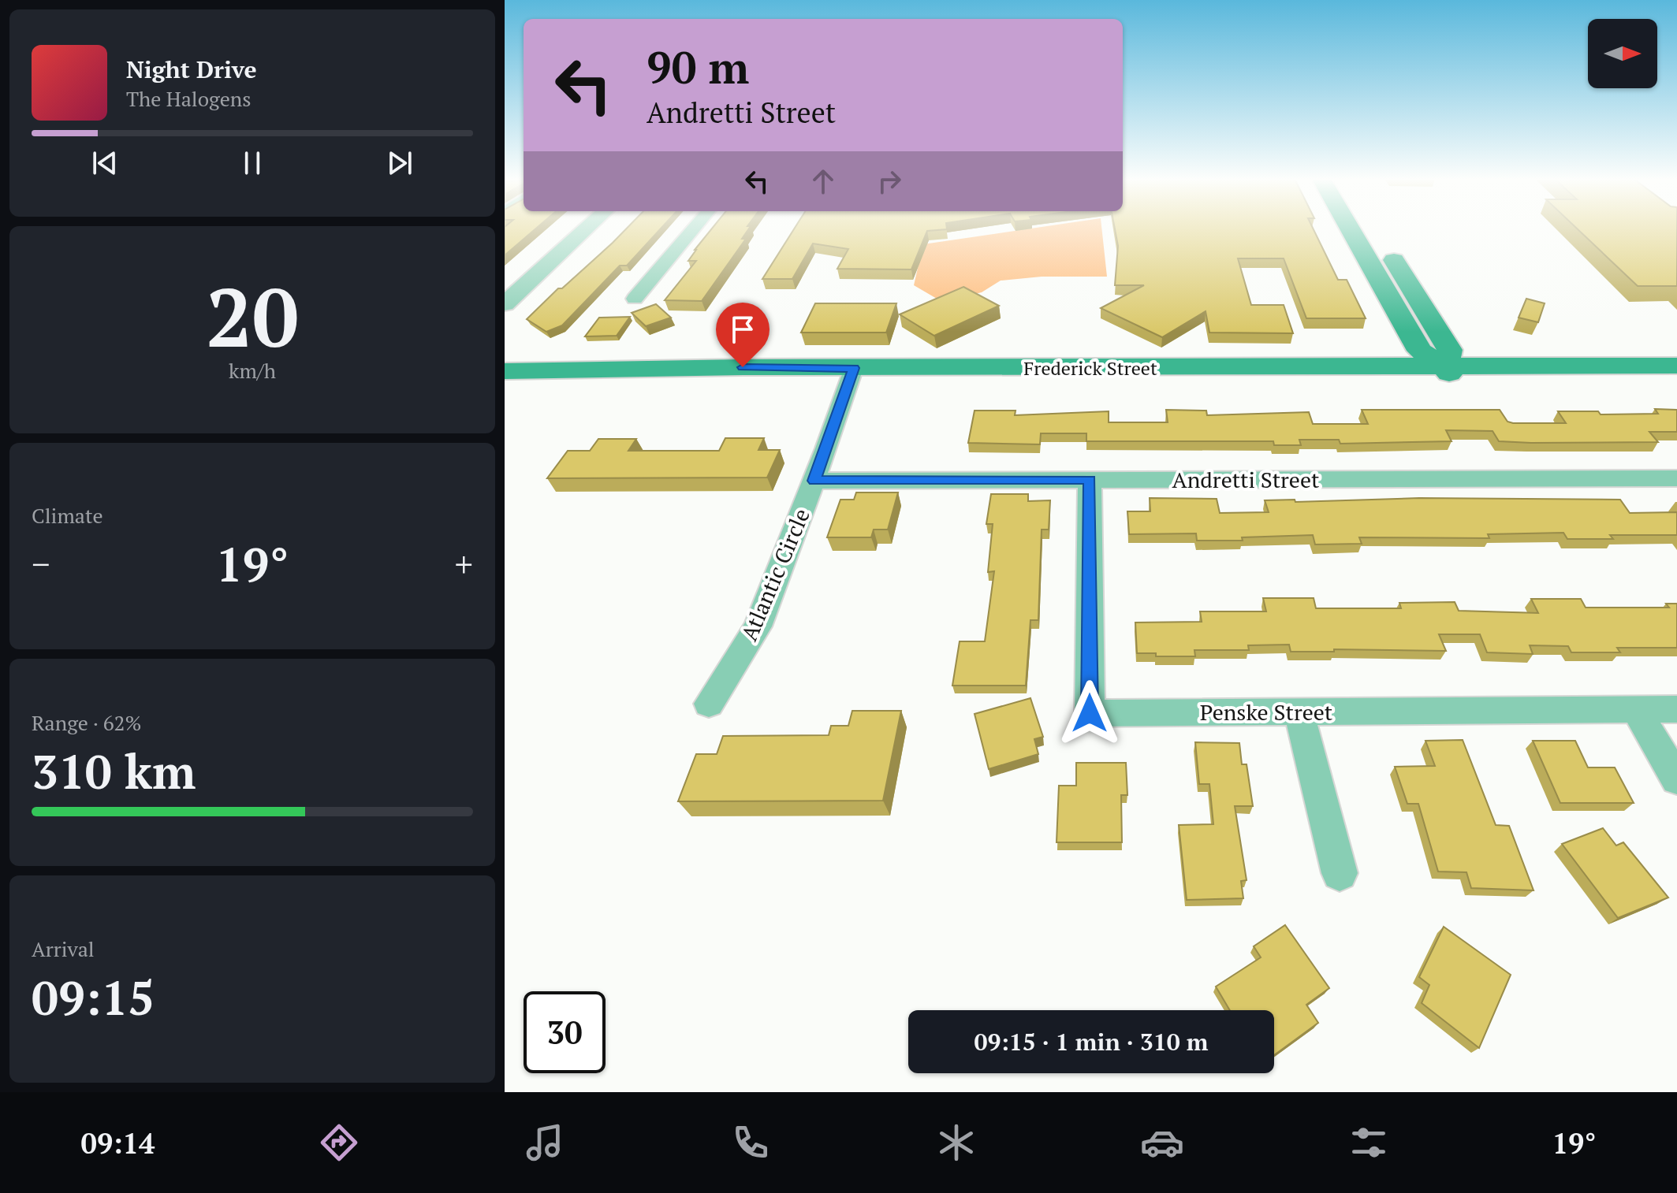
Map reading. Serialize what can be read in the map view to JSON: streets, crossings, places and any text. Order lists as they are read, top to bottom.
{
  "streets": {
    "main road": ["Frederick Street"],
    "street": ["Andretti Street", "Atlantic Circle", "Penske Street"]
  },
  "crossings": [
    ["Frederick Street", "Atlantic Circle"],
    ["Andretti Street", "Atlantic Circle"],
    ["Andretti Street", "Penske Street"]
  ],
  "north": "right",
  "page": {
    "turn": ["90 m", "Andretti Street"],
    "song": ["Night Drive", "The Halogens"],
    "tile": [
      ["20", "km/h"],
      "Climate",
      ["Range · 62%", "310 km"],
      ["Arrival", "09:15"]
    ],
    "heat": ["−", "19°", "+"],
    "limit": "30",
    "trip": "09:15 · 1 min · 310 m",
    "tabs": ["09:14", "19°"]
  }
}
